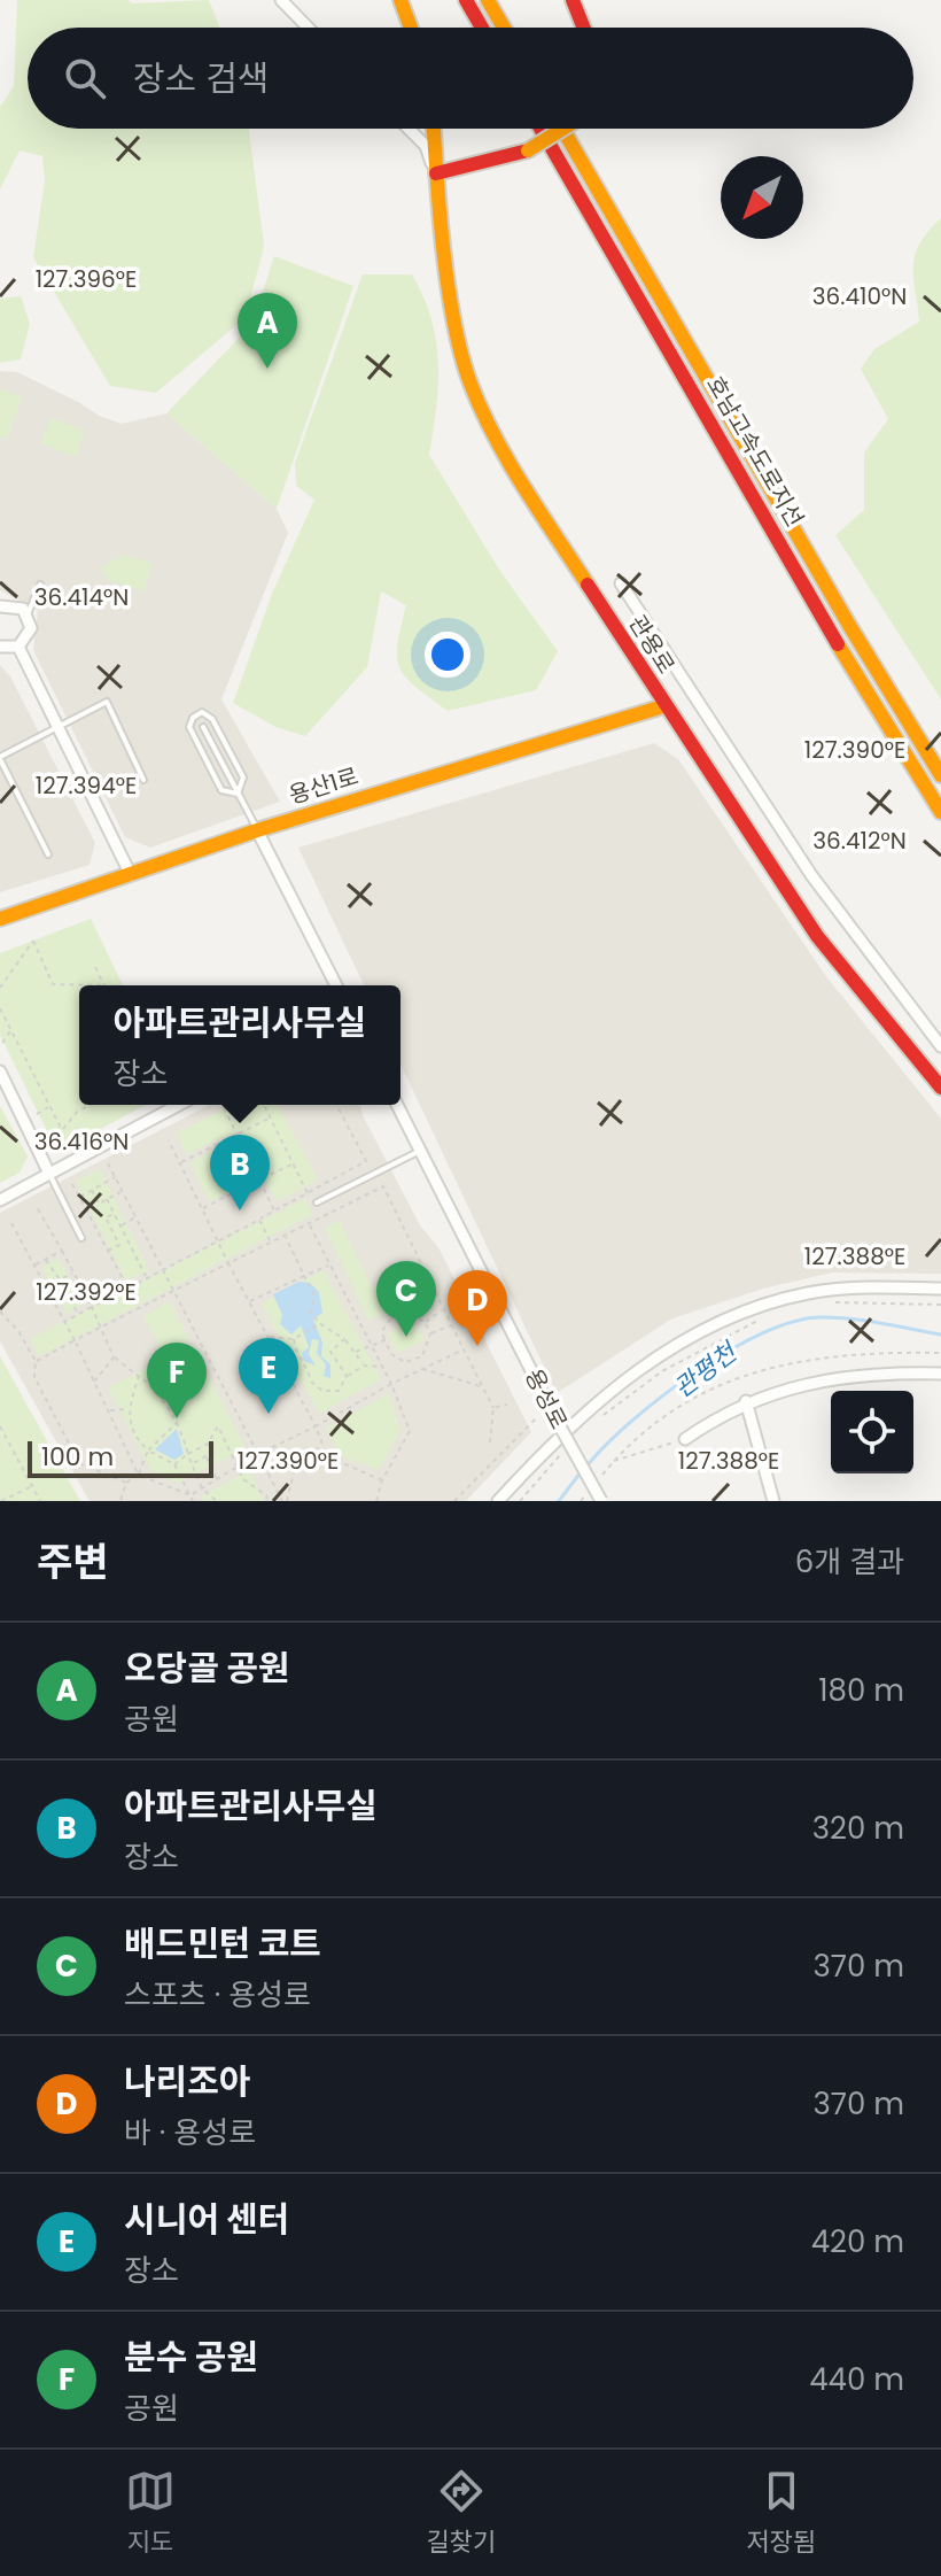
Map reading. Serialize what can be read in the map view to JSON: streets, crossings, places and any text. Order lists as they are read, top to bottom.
{
  "streets": {
    "main road": ["호남고속도로지선", "관용로", "용산1로"],
    "street": ["용성로"]
  },
  "crossings": [
    ["관용로", "용산1로"]
  ],
  "water": ["관평천"],
  "scale_bar": "100 m",
  "north": "bottom left",
  "page": {
    "search": "장소 검색",
    "pins": [
      "A",
      "B",
      "C",
      "D",
      "E",
      "F"
    ],
    "popup": ["아파트관리사무실", "장소"],
    "scale": "100 m",
    "heading": ["주변", "6개 결과"],
    "list": [
      {
        "mark": "A",
        "name": "오당골 공원",
        "note": "공원",
        "value": "180 m"
      },
      {
        "mark": "B",
        "name": "아파트관리사무실",
        "note": "장소",
        "value": "320 m"
      },
      {
        "mark": "C",
        "name": "배드민턴 코트",
        "note": "스포츠 · 용성로",
        "value": "370 m"
      },
      {
        "mark": "D",
        "name": "나리조아",
        "note": "바 · 용성로",
        "value": "370 m"
      },
      {
        "mark": "E",
        "name": "시니어 센터",
        "note": "장소",
        "value": "420 m"
      },
      {
        "mark": "F",
        "name": "분수 공원",
        "note": "공원",
        "value": "440 m"
      }
    ],
    "nav": ["지도", "길찾기", "저장됨"]
  },
  "coordinates": [
    "127.396°E",
    "36.410°N",
    "36.414°N",
    "127.390°E",
    "127.394°E",
    "36.412°N",
    "36.416°N",
    "127.388°E",
    "127.392°E"
  ]
}
